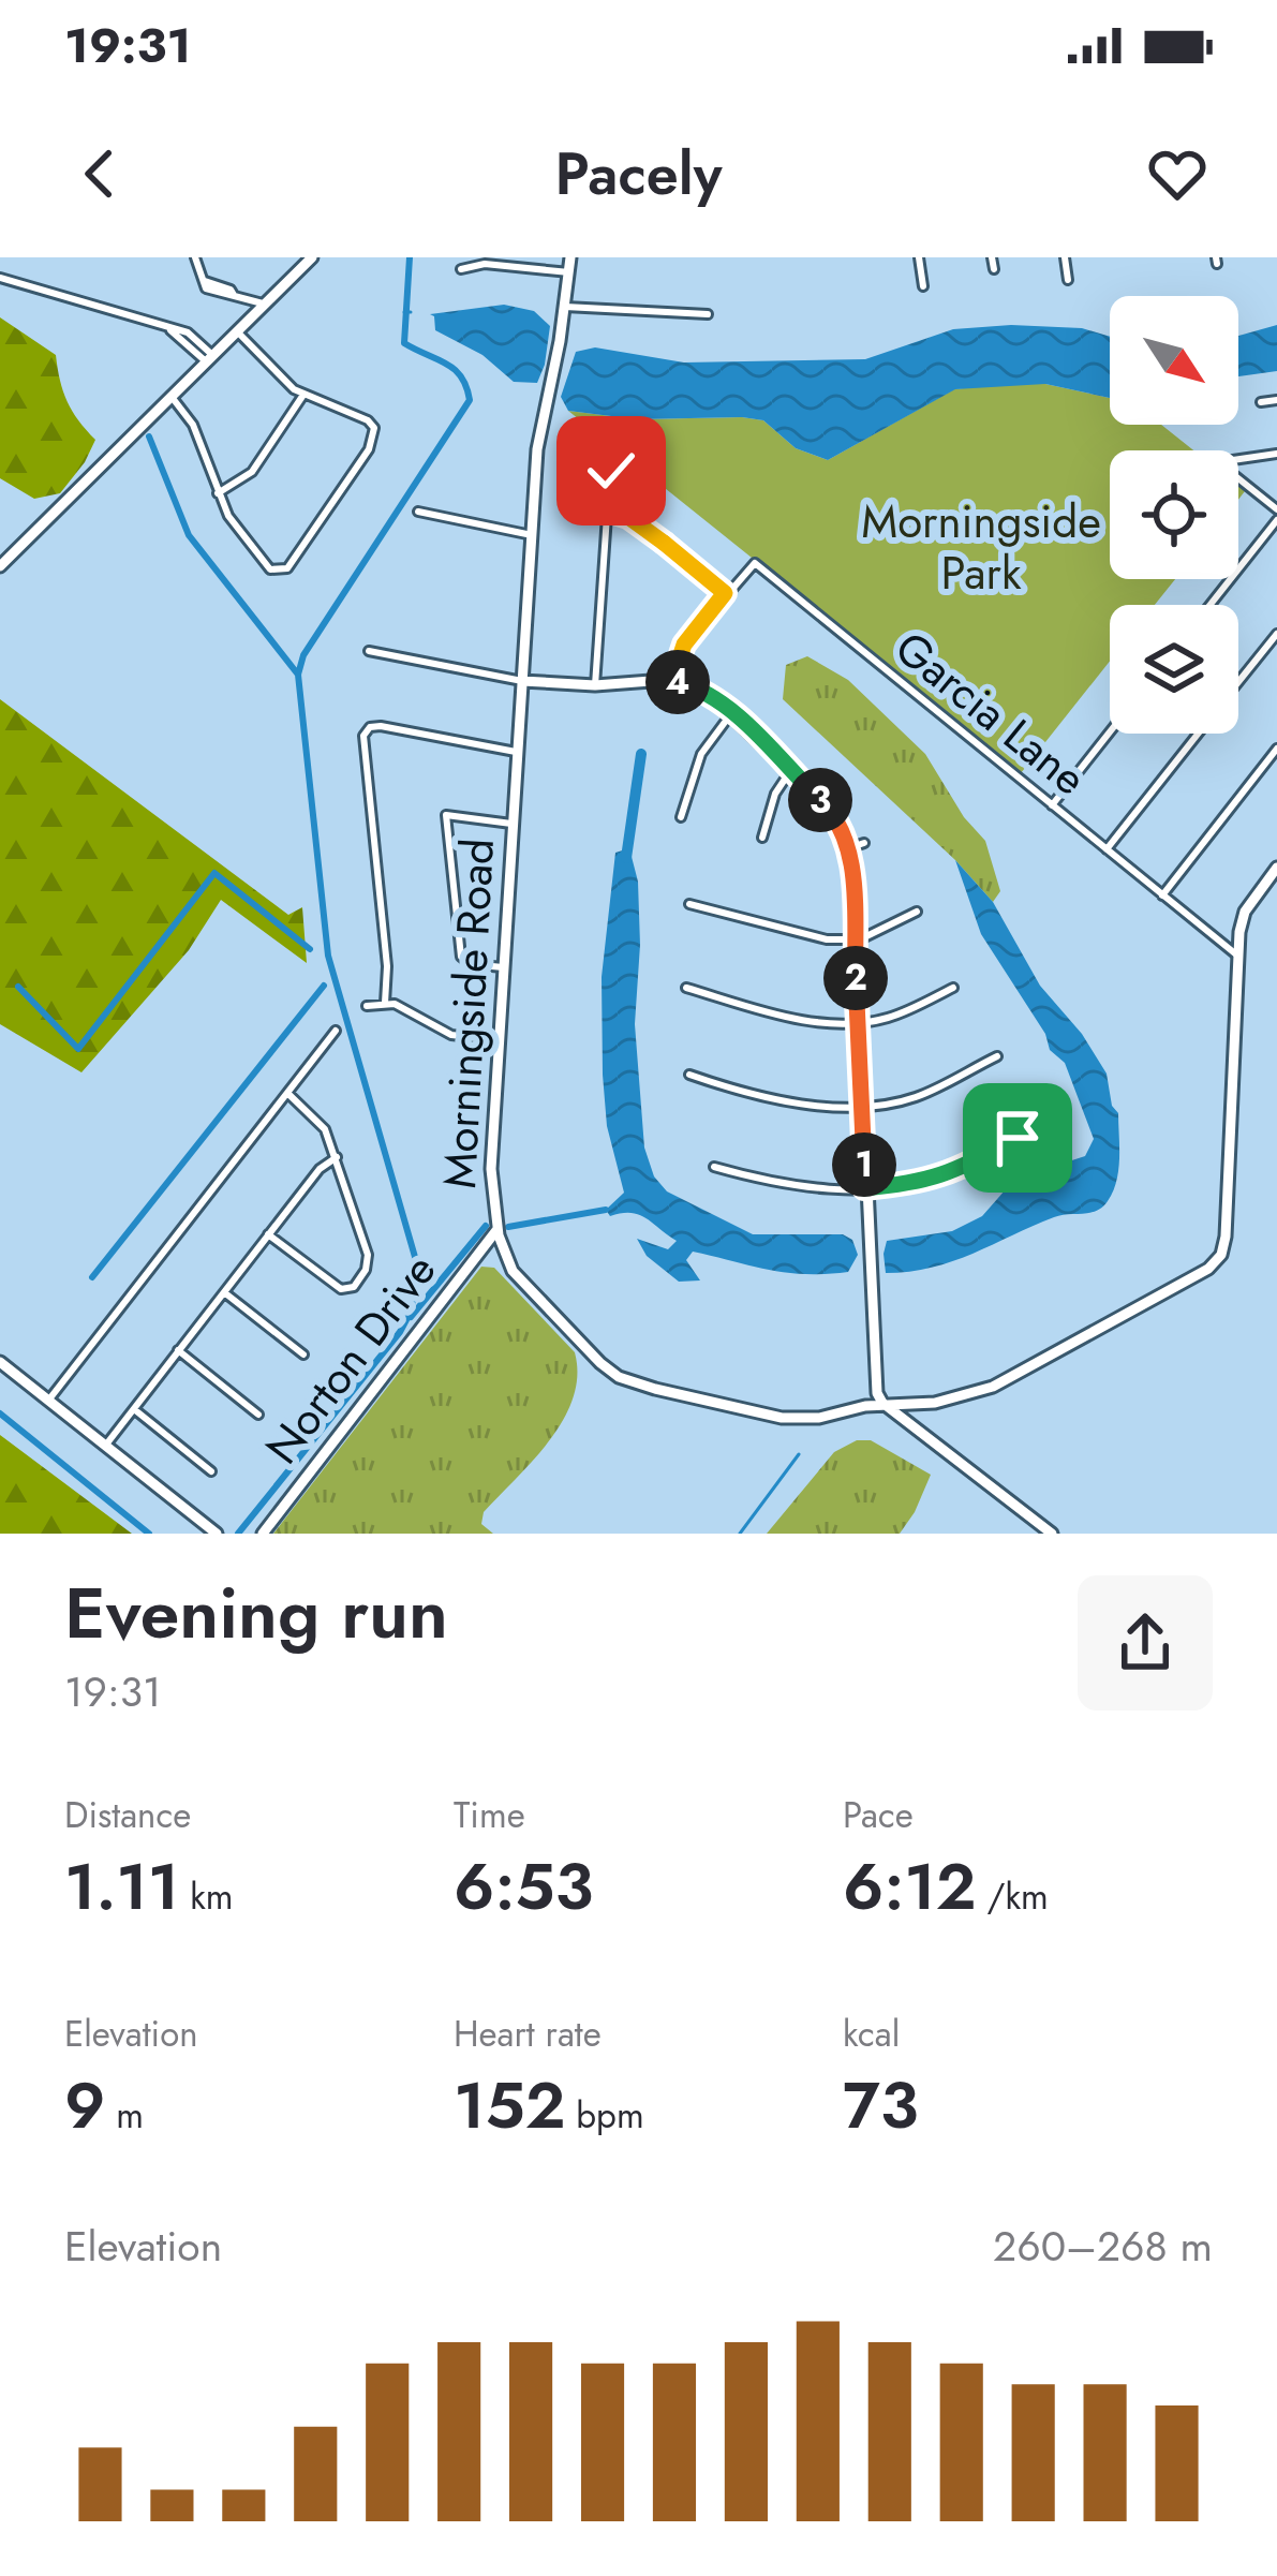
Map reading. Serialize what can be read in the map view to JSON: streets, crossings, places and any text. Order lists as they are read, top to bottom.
{
  "streets": {
    "street": ["Garcia Lane", "Morningside Road", "Norton Drive"]
  },
  "crossings": [
    ["Garcia Lane", "Morningside Road"],
    ["Morningside Road", "Norton Drive"]
  ],
  "parks": ["Morningside Park"],
  "north": "bottom right",
  "page": {
    "status": "19:31",
    "header": "Pacely",
    "pins": [
      "4",
      "3",
      "2",
      "1"
    ],
    "heading": ["Evening run", "19:31"],
    "stats": [
      ["Distance", "1.11 km"],
      ["Time", "6:53"],
      ["Pace", "6:12 /km"],
      ["Elevation", "9 m"],
      ["Heart rate", "152 bpm"],
      ["kcal", "73"]
    ],
    "chart": ["Elevation", "260–268 m"]
  }
}
